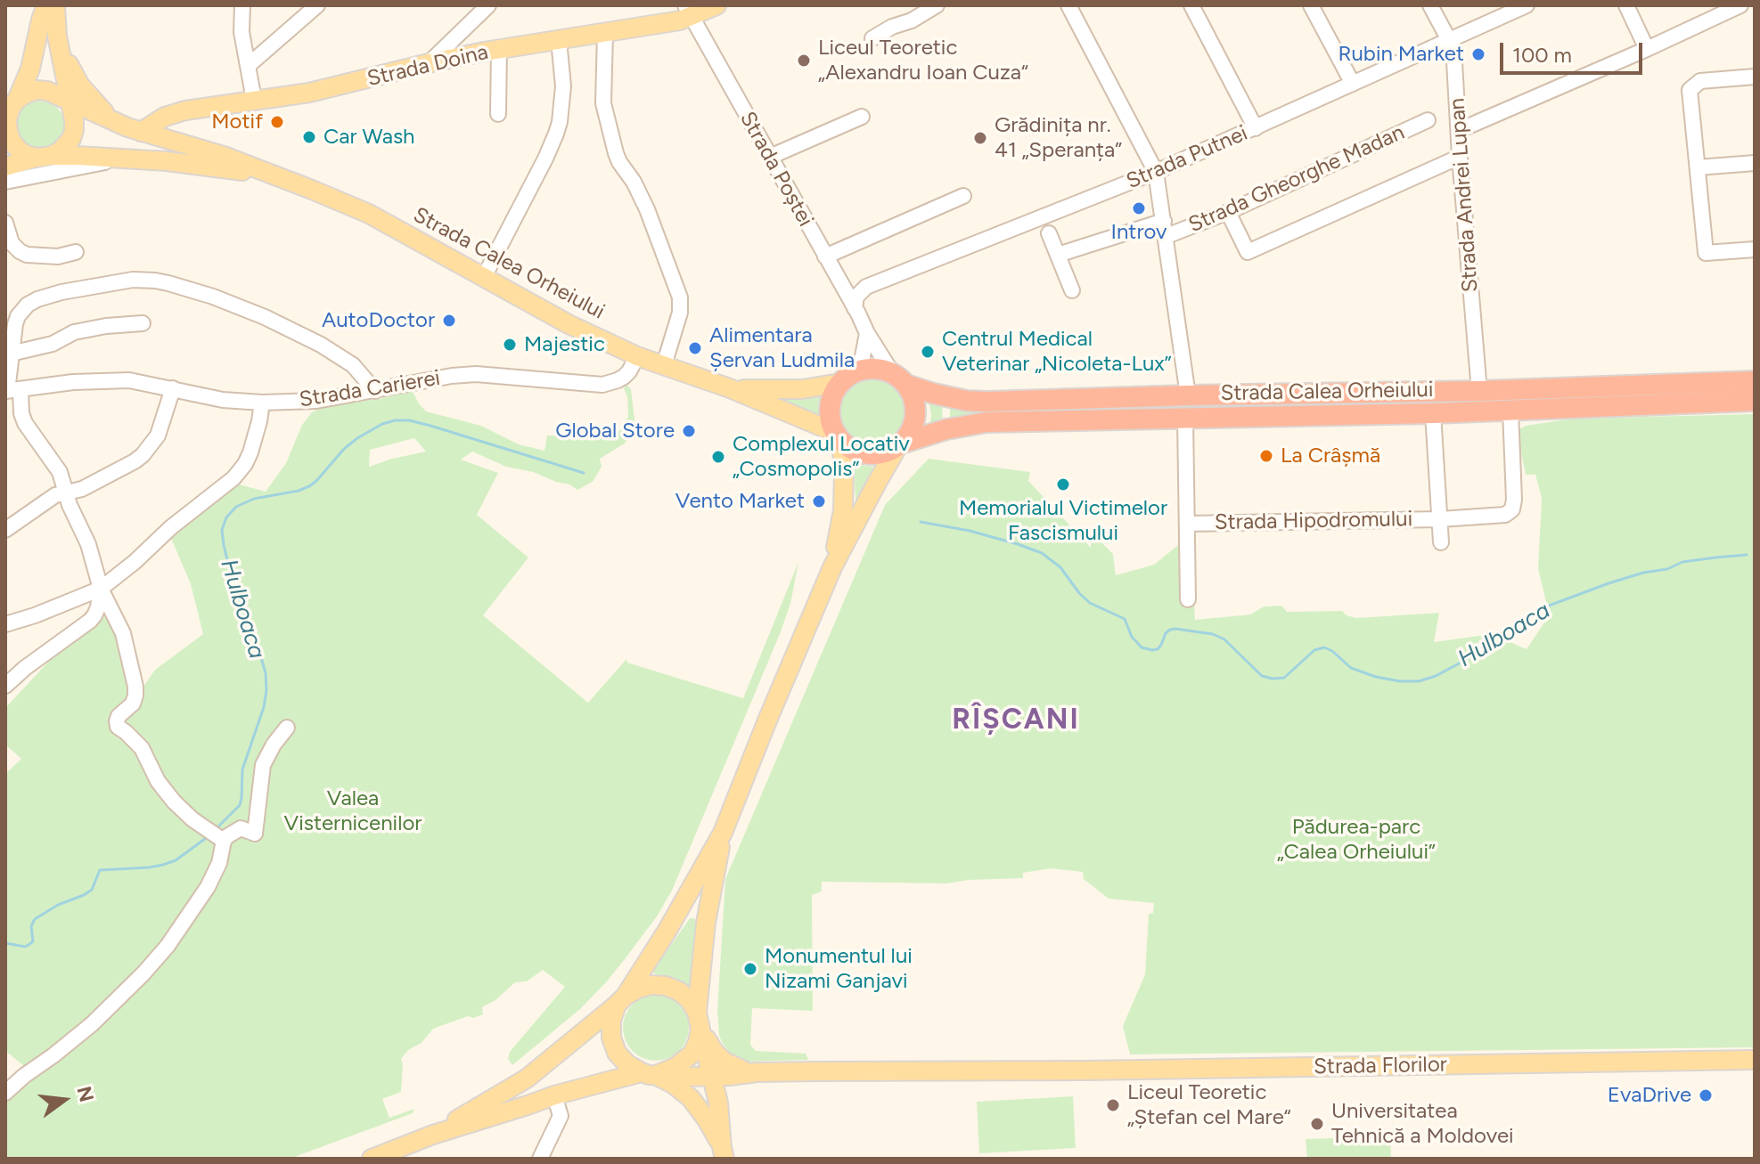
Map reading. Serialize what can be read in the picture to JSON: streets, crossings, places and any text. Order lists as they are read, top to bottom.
{
  "streets": {
    "highway": ["Strada Calea Orheiului"],
    "main road": ["Strada Doina", "Strada Florilor"],
    "street": [
      "Strada Putnei",
      "Strada Poștei",
      "Strada Gheorghe Madan",
      "Strada Andrei Lupan",
      "Strada Carierei",
      "Strada Hipodromului"
    ]
  },
  "crossings": [
    ["Strada Doina", "Strada Poștei"],
    ["Strada Doina", "Strada Calea Orheiului"],
    ["Strada Putnei", "Strada Poștei"],
    ["Strada Putnei", "Strada Andrei Lupan"],
    ["Strada Poștei", "Strada Calea Orheiului"],
    ["Strada Andrei Lupan", "Strada Calea Orheiului"],
    ["Strada Calea Orheiului", "Strada Carierei"],
    ["Strada Calea Orheiului", "Strada Hipodromului"]
  ],
  "districts": ["RÎȘCANI"],
  "water": ["Hulboaca"],
  "parks": ["Valea Visternicenilor", "Pădurea-parc „Calea Orheiului”"],
  "places": [
    "Rubin Market",
    "Liceul Teoretic „Alexandru Ioan Cuza“",
    "Motif",
    "Car Wash",
    "Grădinița nr. 41 „Speranța”",
    "Introv",
    "AutoDoctor",
    "Majestic",
    "Alimentara Șervan Ludmila",
    "Centrul Medical Veterinar „Nicoleta-Lux”",
    "Global Store",
    "La Crâșmă",
    "Complexul Locativ „Cosmopolis”",
    "Memorialul Victimelor Fascismului",
    "Vento Market",
    "Monumentul lui Nizami Ganjavi",
    "EvaDrive",
    "Liceul Teoretic „Ștefan cel Mare“",
    "Universitatea Tehnică a Moldovei"
  ],
  "scale_bar": "100 m",
  "north": "right"
}
